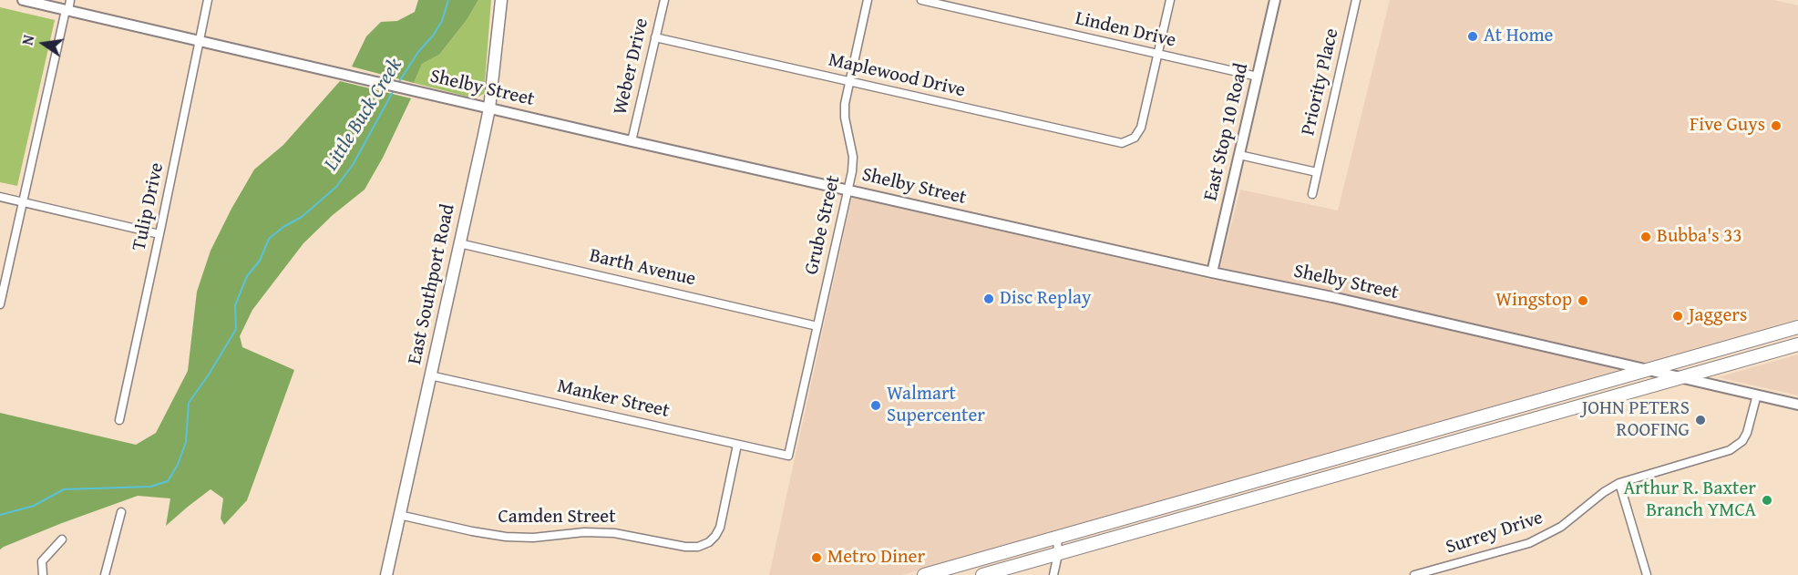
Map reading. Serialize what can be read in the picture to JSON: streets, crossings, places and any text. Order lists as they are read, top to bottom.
{
  "streets": {
    "main road": ["East Southport Road"],
    "street": [
      "Linden Drive",
      "Weber Drive",
      "Maplewood Drive",
      "Priority Place",
      "Shelby Street",
      "East Stop 10 Road",
      "Tulip Drive",
      "Grube Street",
      "Barth Avenue",
      "Manker Street",
      "Camden Street",
      "Surrey Drive"
    ]
  },
  "crossings": [
    ["Linden Drive", "Maplewood Drive"],
    ["Linden Drive", "East Stop 10 Road"],
    ["Weber Drive", "Maplewood Drive"],
    ["Weber Drive", "Shelby Street"],
    ["Maplewood Drive", "Grube Street"],
    ["Shelby Street", "East Stop 10 Road"],
    ["Shelby Street", "Tulip Drive"],
    ["Shelby Street", "Grube Street"],
    ["Shelby Street", "East Southport Road"],
    ["Shelby Street", "Surrey Drive"],
    ["Grube Street", "Barth Avenue"],
    ["Grube Street", "Manker Street"],
    ["Barth Avenue", "East Southport Road"],
    ["East Southport Road", "Manker Street"],
    ["East Southport Road", "Camden Street"],
    ["Manker Street", "Camden Street"]
  ],
  "water": ["Little Buck Creek"],
  "places": [
    "At Home",
    "Five Guys",
    "Bubba's 33",
    "Disc Replay",
    "Wingstop",
    "Jaggers",
    "Walmart Supercenter",
    "JOHN PETERS ROOFING",
    "Arthur R. Baxter Branch YMCA",
    "Metro Diner"
  ],
  "north": "left"
}
